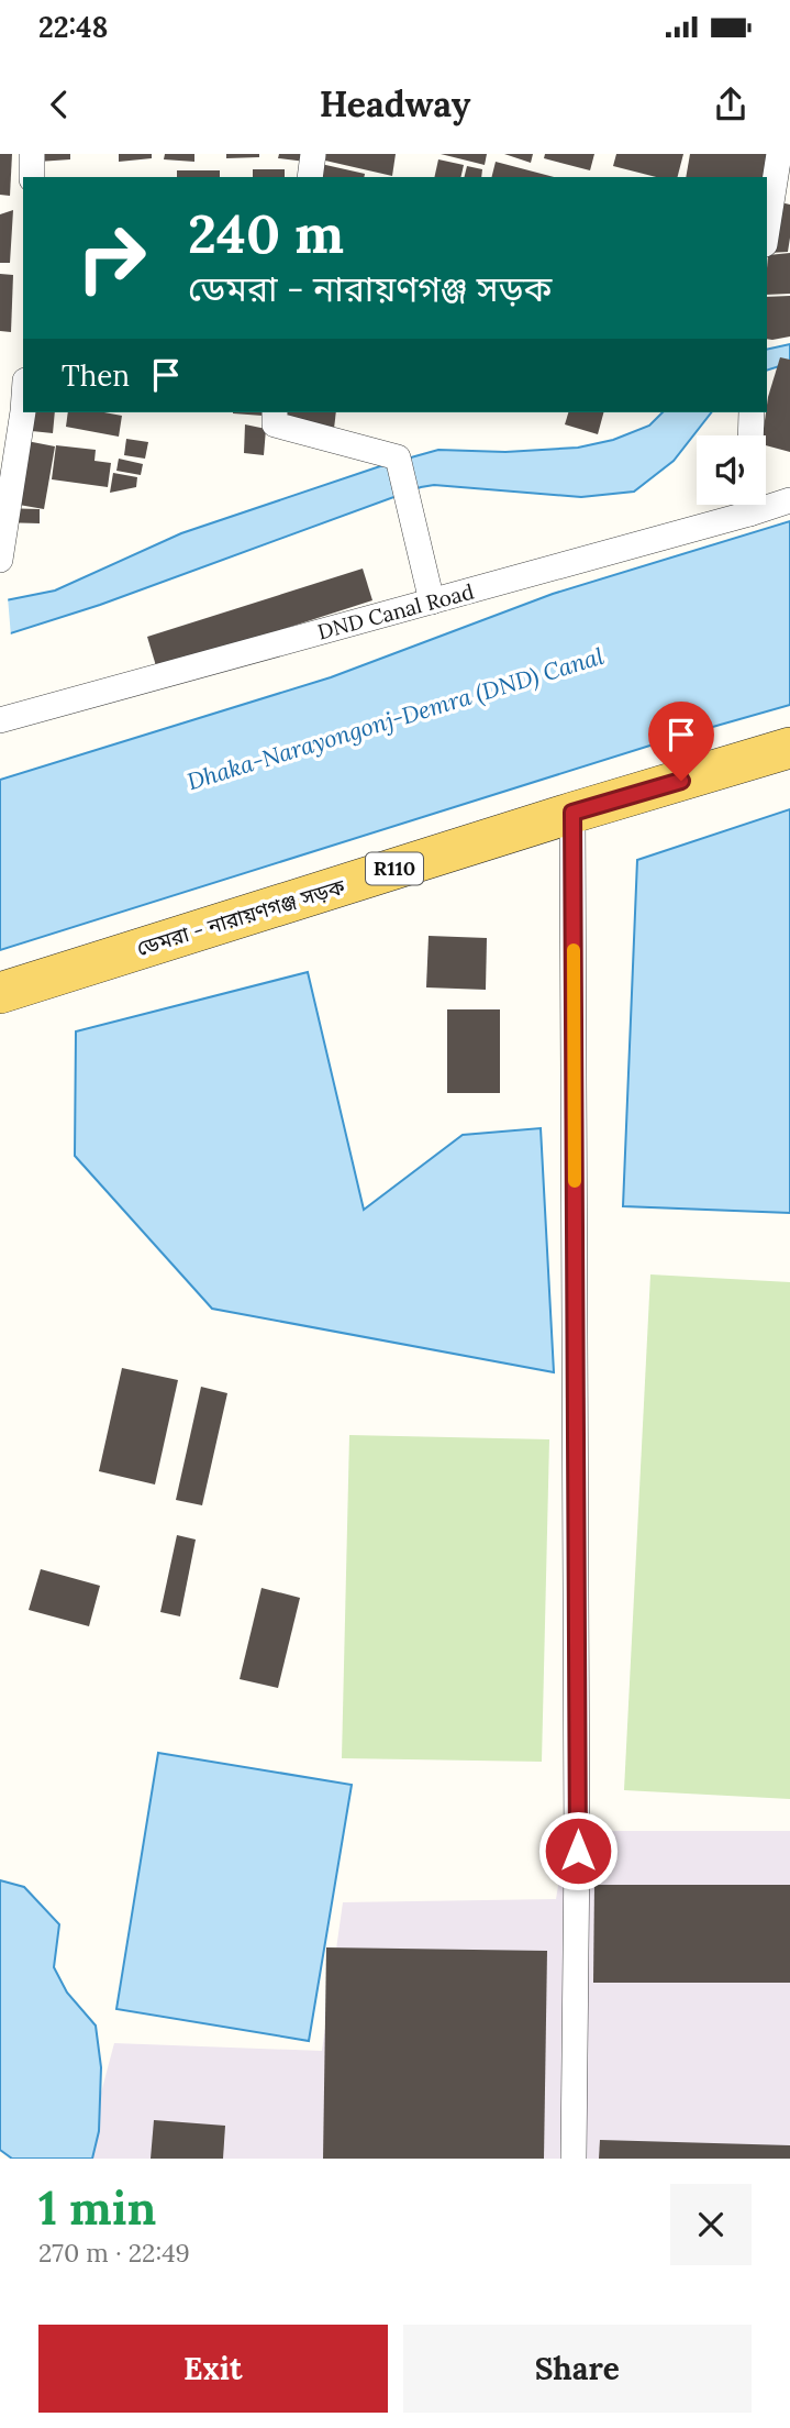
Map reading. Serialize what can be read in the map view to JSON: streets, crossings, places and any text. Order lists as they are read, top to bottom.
{
  "streets": {
    "main road": ["R110", "ডেমরা - নারায়ণগঞ্জ সড়ক"],
    "street": ["DND Canal Road"]
  },
  "water": ["Dhaka-Narayongonj-Demra (DND) Canal"],
  "page": {
    "status": "22:48",
    "header": "Headway",
    "turn": ["240 m", "ডেমরা - নারায়ণগঞ্জ সড়ক"],
    "then": "Then",
    "heading": ["1 min", "270 m · 22:49"],
    "buttons": ["Exit", "Share"]
  }
}
